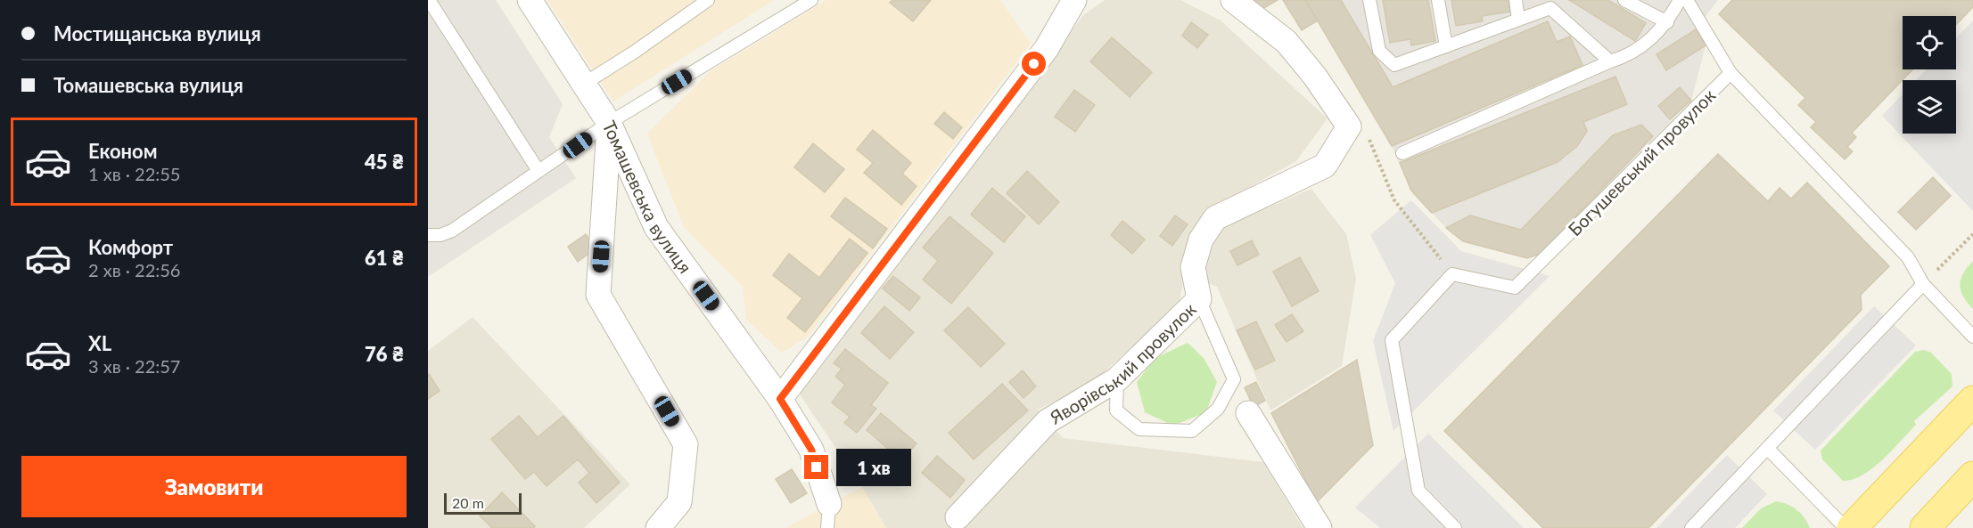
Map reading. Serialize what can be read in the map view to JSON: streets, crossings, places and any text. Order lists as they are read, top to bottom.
{
  "streets": {
    "street": ["Томашевська вулиця", "Яворівський провулок"],
    "lane": ["Богушевський провулок"]
  },
  "scale_bar": "20 m",
  "page": {
    "banner": ["Мостищанська вулиця", "Томашевська вулиця"],
    "list": [
      {
        "name": "Економ",
        "note": "1 хв · 22:55",
        "value": "45 ₴"
      },
      {
        "name": "Комфорт",
        "note": "2 хв · 22:56",
        "value": "61 ₴"
      },
      {
        "name": "XL",
        "note": "3 хв · 22:57",
        "value": "76 ₴"
      }
    ],
    "buttons": "Замовити",
    "bubble": "1 хв",
    "scale": "20 m"
  }
}
